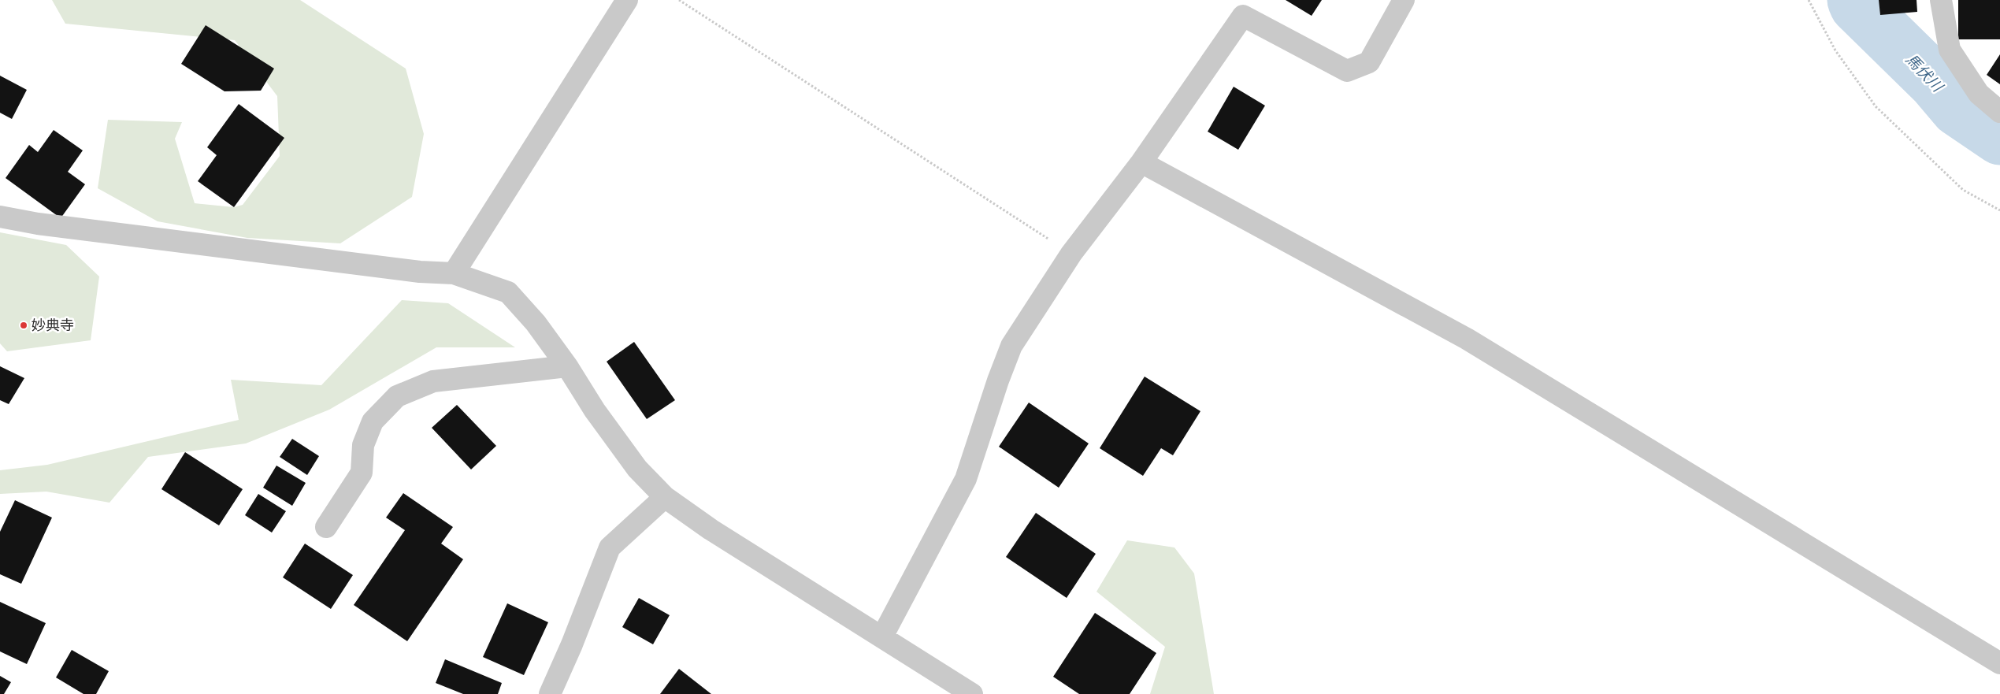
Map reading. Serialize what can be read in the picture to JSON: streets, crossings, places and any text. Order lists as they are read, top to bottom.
{
  "water": ["馬伏川"],
  "places": ["妙典寺"]
}
